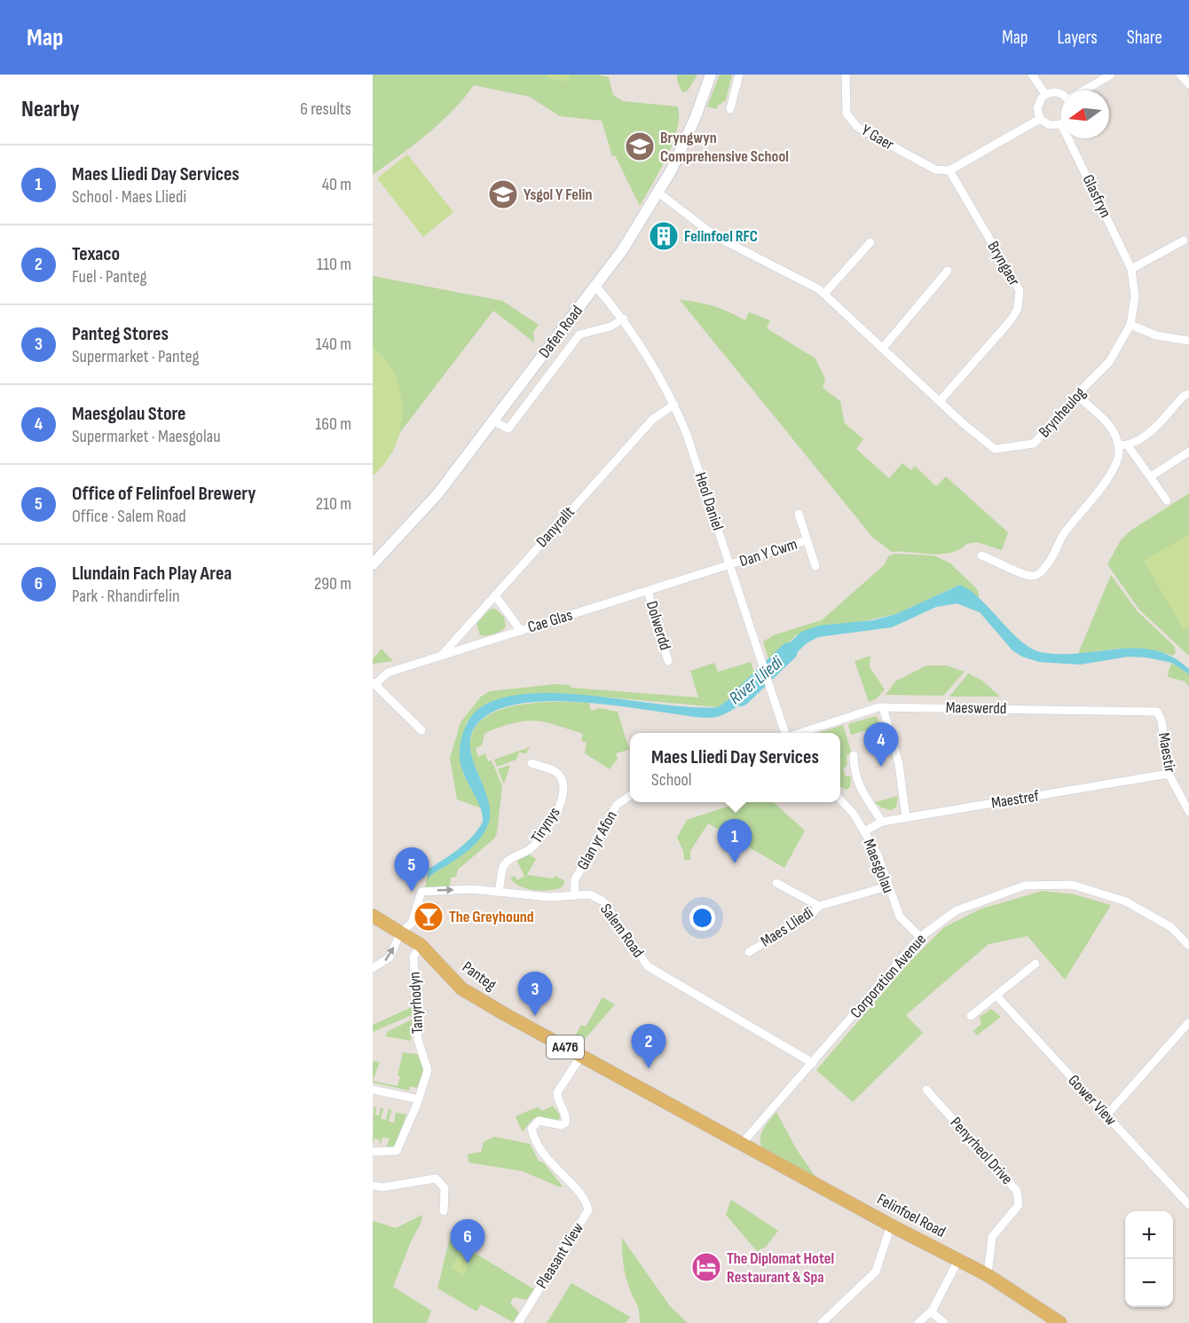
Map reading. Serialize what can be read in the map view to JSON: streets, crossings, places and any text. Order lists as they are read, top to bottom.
{
  "streets": {
    "main road": ["Panteg", "A476", "Felinfoel Road"],
    "street": [
      "Y Gaer",
      "Glasfryn",
      "Bryngaer",
      "Dafen Road",
      "Brynheulog",
      "Heol Daniel",
      "Danyrallt",
      "Dan Y Cwm",
      "Cae Glas",
      "Dolwerdd",
      "Maeswerdd",
      "Maestir",
      "Maestref",
      "Tirynys",
      "Glan yr Afon",
      "Maesgolau",
      "Maes Lliedi",
      "Salem Road",
      "Corporation Avenue",
      "Tanyrhodyn",
      "Gower View",
      "Penyrheol Drive",
      "Pleasant View"
    ]
  },
  "crossings": [
    ["Y Gaer", "Bryngaer"],
    ["Glasfryn", "Brynheulog"],
    ["Bryngaer", "Brynheulog"],
    ["Dafen Road", "Brynheulog"],
    ["Dafen Road", "Heol Daniel"],
    ["Heol Daniel", "Danyrallt"],
    ["Heol Daniel", "Dan Y Cwm"],
    ["Heol Daniel", "Cae Glas"],
    ["Danyrallt", "Cae Glas"],
    ["Dan Y Cwm", "Cae Glas"],
    ["Cae Glas", "Dolwerdd"],
    ["Maeswerdd", "Maestir"],
    ["Maestir", "Maestref"],
    ["Maestref", "Maesgolau"],
    ["Tirynys", "Salem Road"],
    ["Glan yr Afon", "Salem Road"],
    ["Maesgolau", "Maes Lliedi"],
    ["Maesgolau", "Corporation Avenue"],
    ["Salem Road", "Panteg"],
    ["Salem Road", "Corporation Avenue"],
    ["Salem Road", "A476"],
    ["Panteg", "Corporation Avenue"],
    ["Panteg", "Tanyrhodyn"],
    ["Panteg", "A476"],
    ["Panteg", "Felinfoel Road"],
    ["Panteg", "Pleasant View"],
    ["Corporation Avenue", "Felinfoel Road"],
    ["Penyrheol Drive", "Felinfoel Road"]
  ],
  "water": ["River Lliedi"],
  "places": {
    "school or university": ["Bryngwyn Comprehensive School", "Ysgol Y Felin"],
    "building": ["Felinfoel RFC"],
    "bar": ["The Greyhound"],
    "hotel": ["The Diplomat Hotel Restaurant & Spa"]
  },
  "north": "left",
  "page": {
    "header": "Map",
    "nav": ["Map", "Layers", "Share"],
    "heading": ["Nearby", "6 results"],
    "list": [
      {
        "mark": "1",
        "name": "Maes Lliedi Day Services",
        "note": "School · Maes Lliedi",
        "value": "40 m"
      },
      {
        "mark": "2",
        "name": "Texaco",
        "note": "Fuel · Panteg",
        "value": "110 m"
      },
      {
        "mark": "3",
        "name": "Panteg Stores",
        "note": "Supermarket · Panteg",
        "value": "140 m"
      },
      {
        "mark": "4",
        "name": "Maesgolau Store",
        "note": "Supermarket · Maesgolau",
        "value": "160 m"
      },
      {
        "mark": "5",
        "name": "Office of Felinfoel Brewery",
        "note": "Office · Salem Road",
        "value": "210 m"
      },
      {
        "mark": "6",
        "name": "Llundain Fach Play Area",
        "note": "Park · Rhandirfelin",
        "value": "290 m"
      }
    ],
    "pins": [
      "4",
      "1",
      "5",
      "3",
      "2",
      "6"
    ],
    "popup": ["Maes Lliedi Day Services", "School"],
    "map_buttons": ["+", "−"]
  }
}
